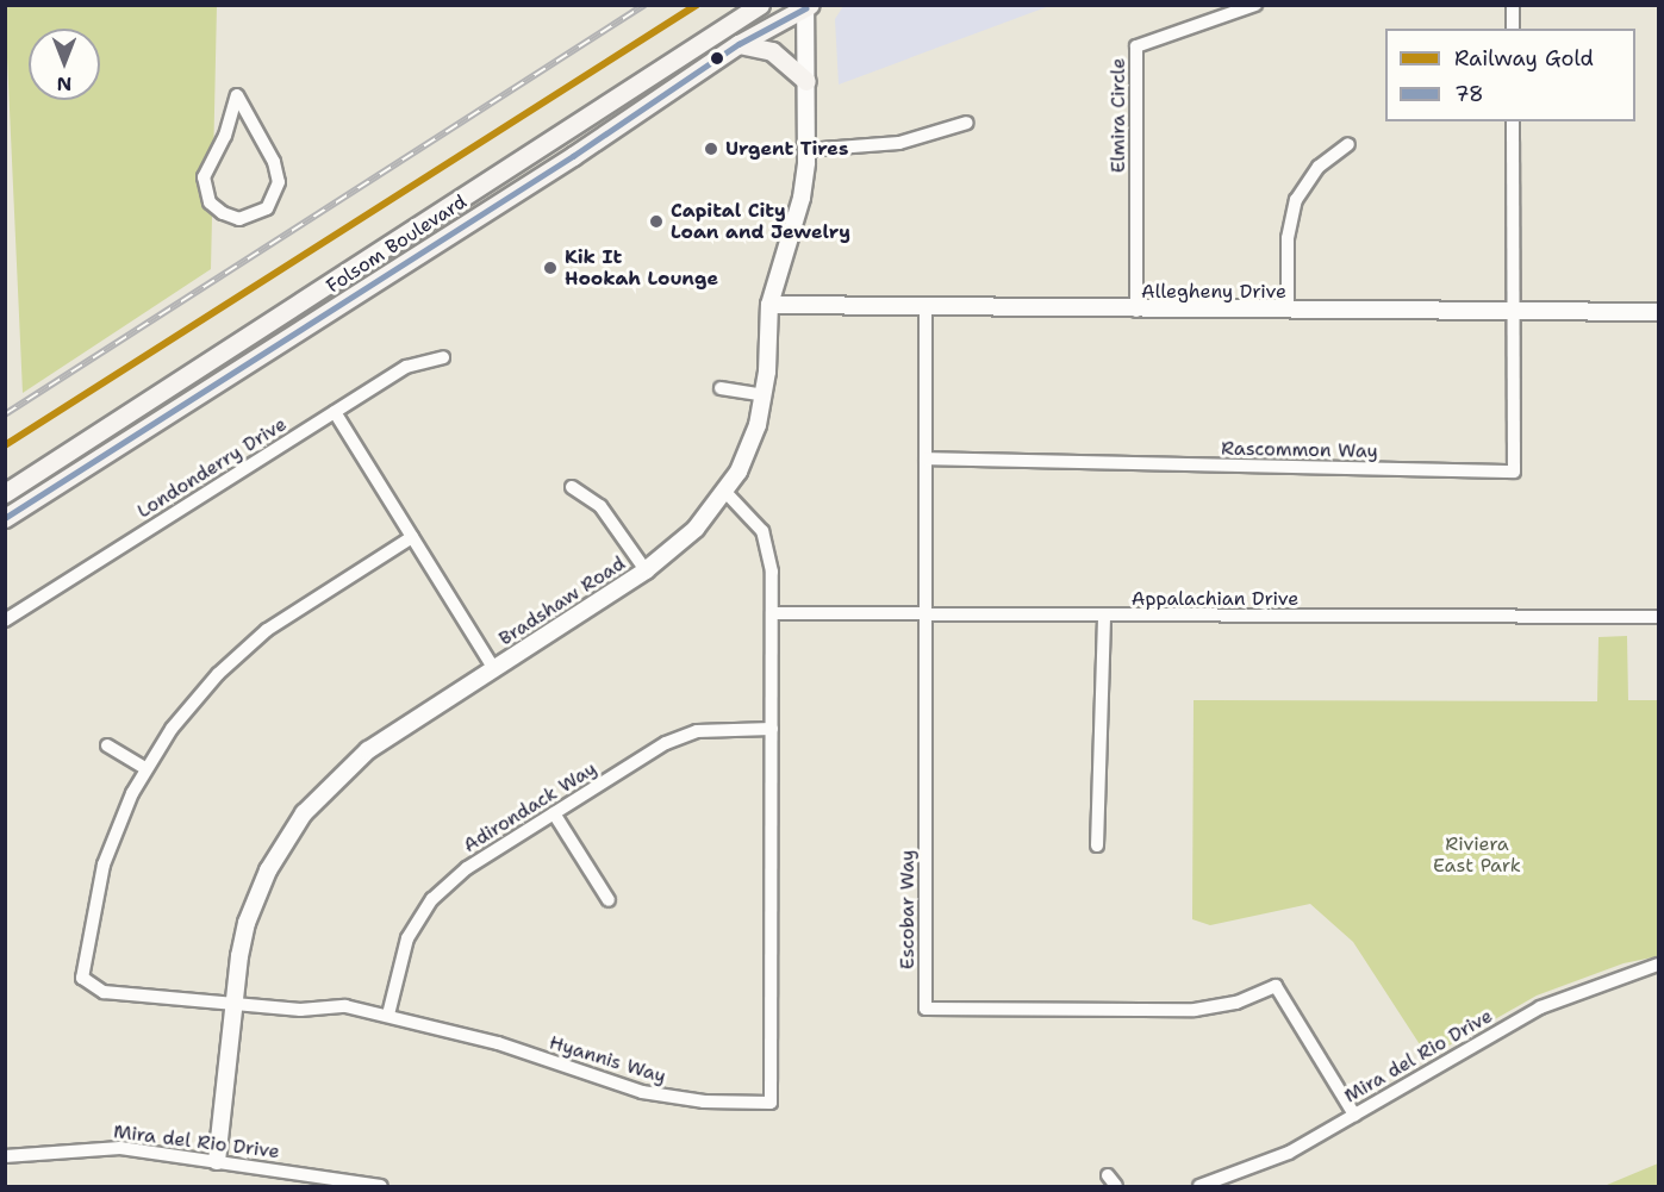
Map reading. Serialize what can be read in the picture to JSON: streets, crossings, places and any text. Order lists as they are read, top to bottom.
{
  "streets": {
    "main road": ["Folsom Boulevard"],
    "street": [
      "Elmira Circle",
      "Allegheny Drive",
      "Rascommon Way",
      "Londonderry Drive",
      "Appalachian Drive",
      "Bradshaw Road",
      "Adirondack Way",
      "Escobar Way",
      "Mira del Rio Drive",
      "Hyannis Way"
    ]
  },
  "crossings": [
    ["Elmira Circle", "Allegheny Drive"],
    ["Folsom Boulevard", "Bradshaw Road"],
    ["Allegheny Drive", "Rascommon Way"],
    ["Allegheny Drive", "Bradshaw Road"],
    ["Allegheny Drive", "Escobar Way"],
    ["Rascommon Way", "Escobar Way"],
    ["Appalachian Drive", "Escobar Way"],
    ["Appalachian Drive", "Hyannis Way"],
    ["Bradshaw Road", "Mira del Rio Drive"],
    ["Bradshaw Road", "Hyannis Way"],
    ["Adirondack Way", "Hyannis Way"],
    ["Escobar Way", "Mira del Rio Drive"]
  ],
  "parks": ["Riviera East Park"],
  "places": ["Urgent Tires", "Capital City Loan and Jewelry", "Kik It Hookah Lounge"],
  "lines": ["rail line Gold", "transit line 78"],
  "legend": ["Railway Gold", "78"],
  "north": "bottom"
}
